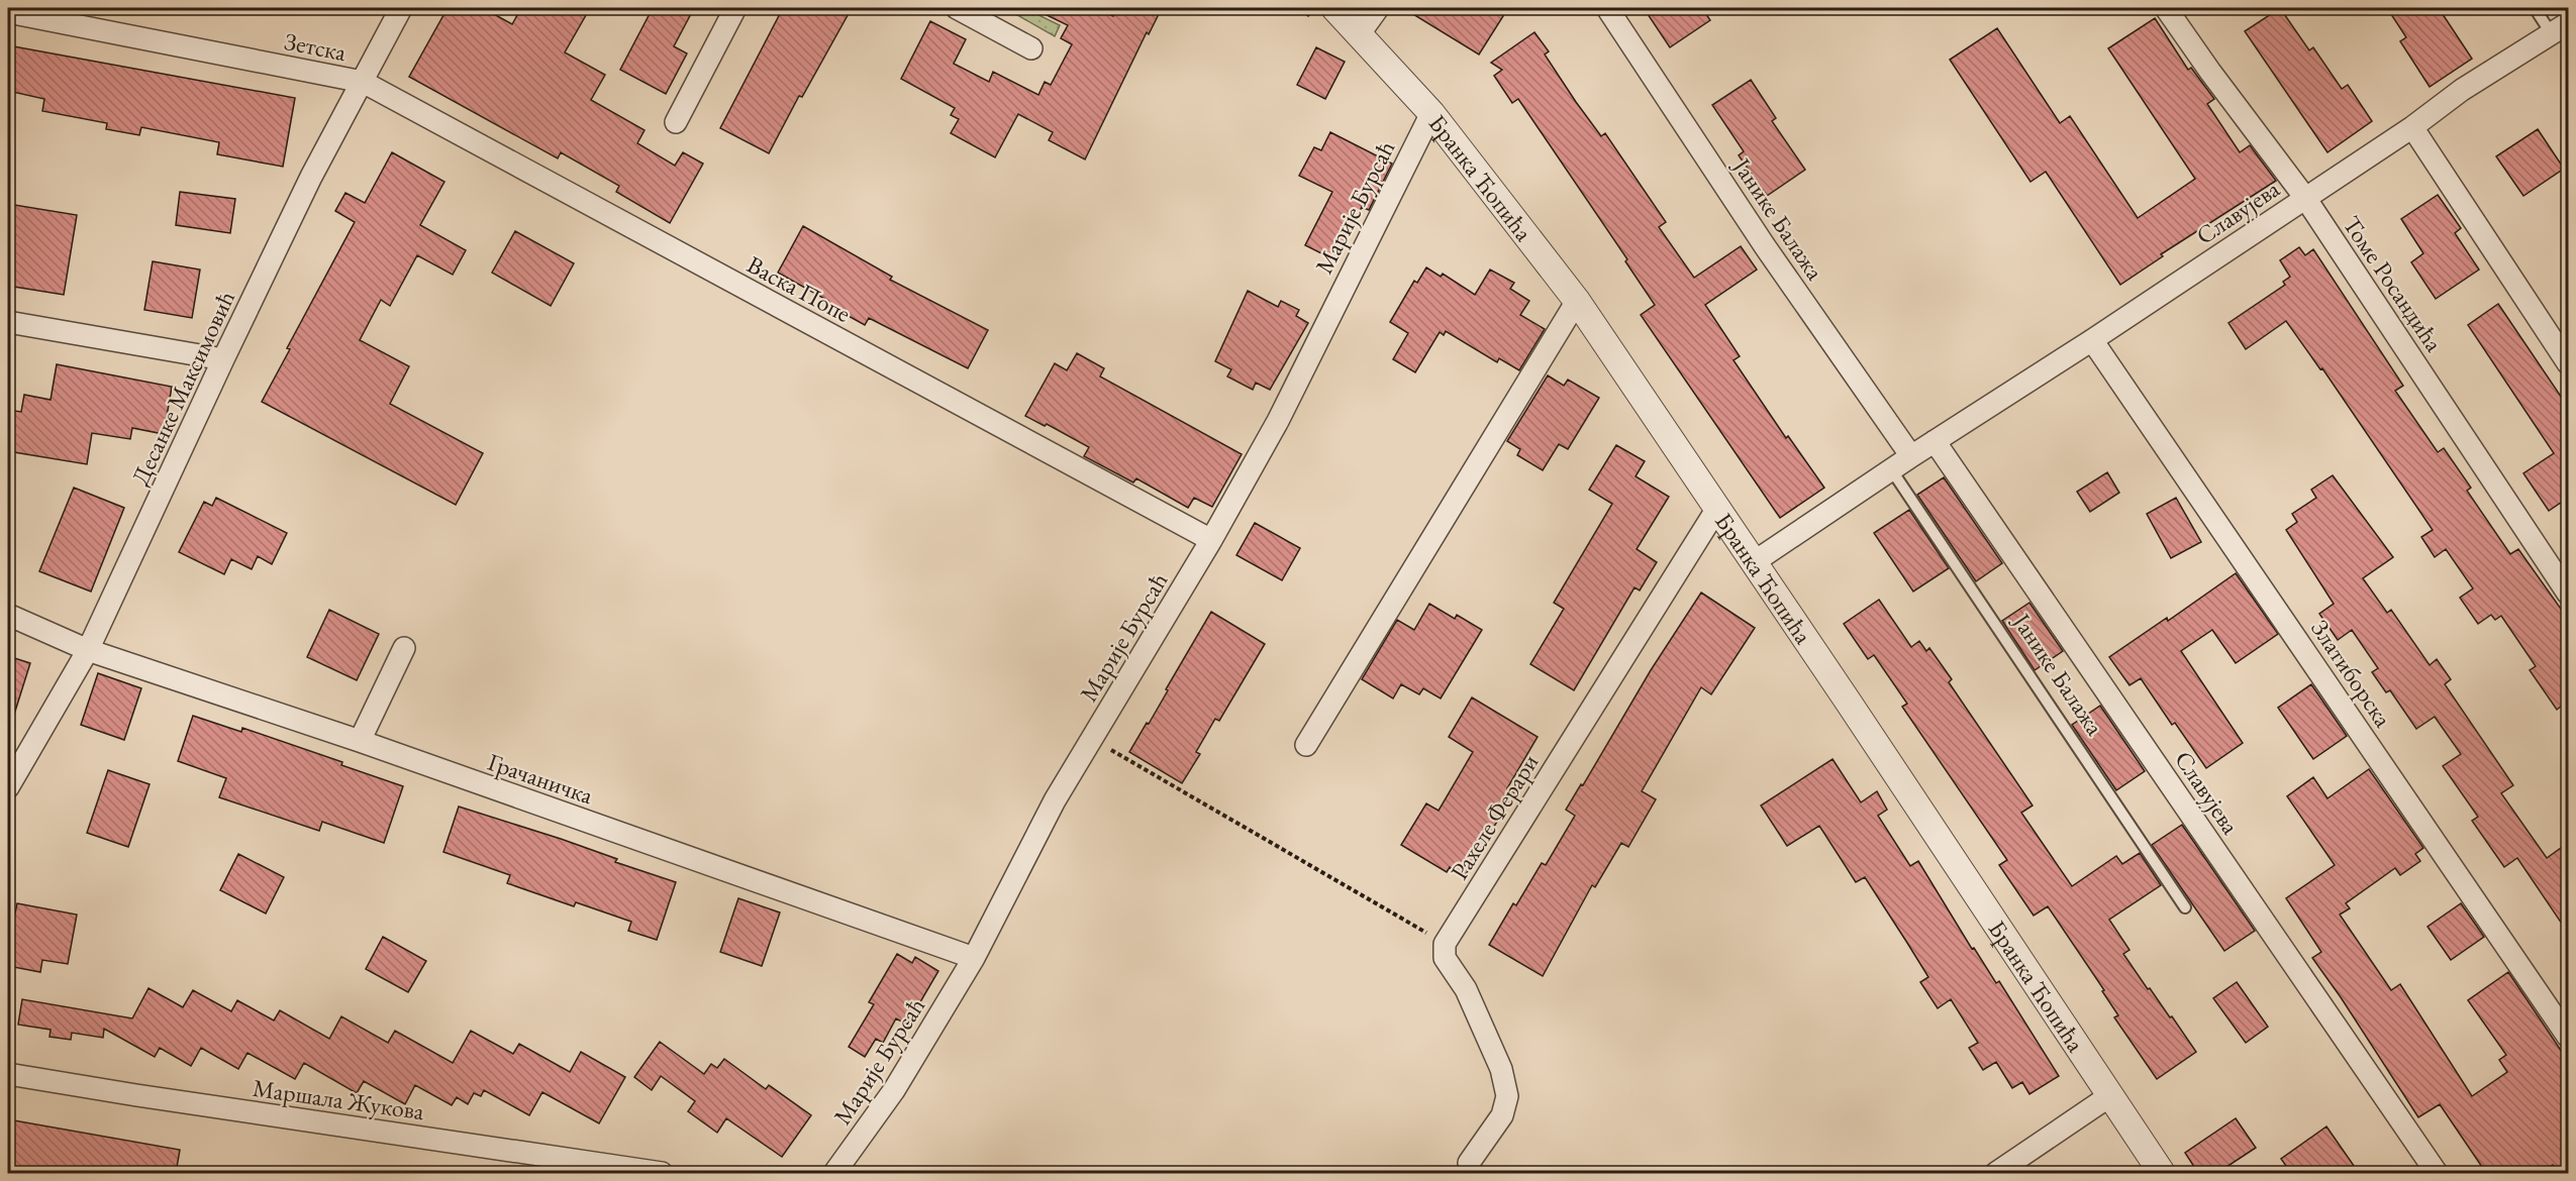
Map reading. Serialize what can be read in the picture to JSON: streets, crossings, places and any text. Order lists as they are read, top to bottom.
{
  "streets": {
    "street": [
      "Зетска",
      "Бранка Ћопића",
      "Марије Бурсаћ",
      "Славујева",
      "Јанике Балажа",
      "Томе Росандића",
      "Васка Попе",
      "Десанке Максимовић",
      "Златиборска",
      "Грачаничка",
      "Рахеле Ферари",
      "Маршала Жукова"
    ]
  },
  "crossings": [
    ["Зетска", "Васка Попе"],
    ["Зетска", "Десанке Максимовић"],
    ["Бранка Ћопића", "Марије Бурсаћ"],
    ["Бранка Ћопића", "Славујева"],
    ["Бранка Ћопића", "Рахеле Ферари"],
    ["Марије Бурсаћ", "Васка Попе"],
    ["Марије Бурсаћ", "Грачаничка"],
    ["Славујева", "Јанике Балажа"],
    ["Славујева", "Томе Росандића"],
    ["Славујева", "Златиборска"],
    ["Васка Попе", "Десанке Максимовић"],
    ["Десанке Максимовић", "Грачаничка"]
  ]
}
